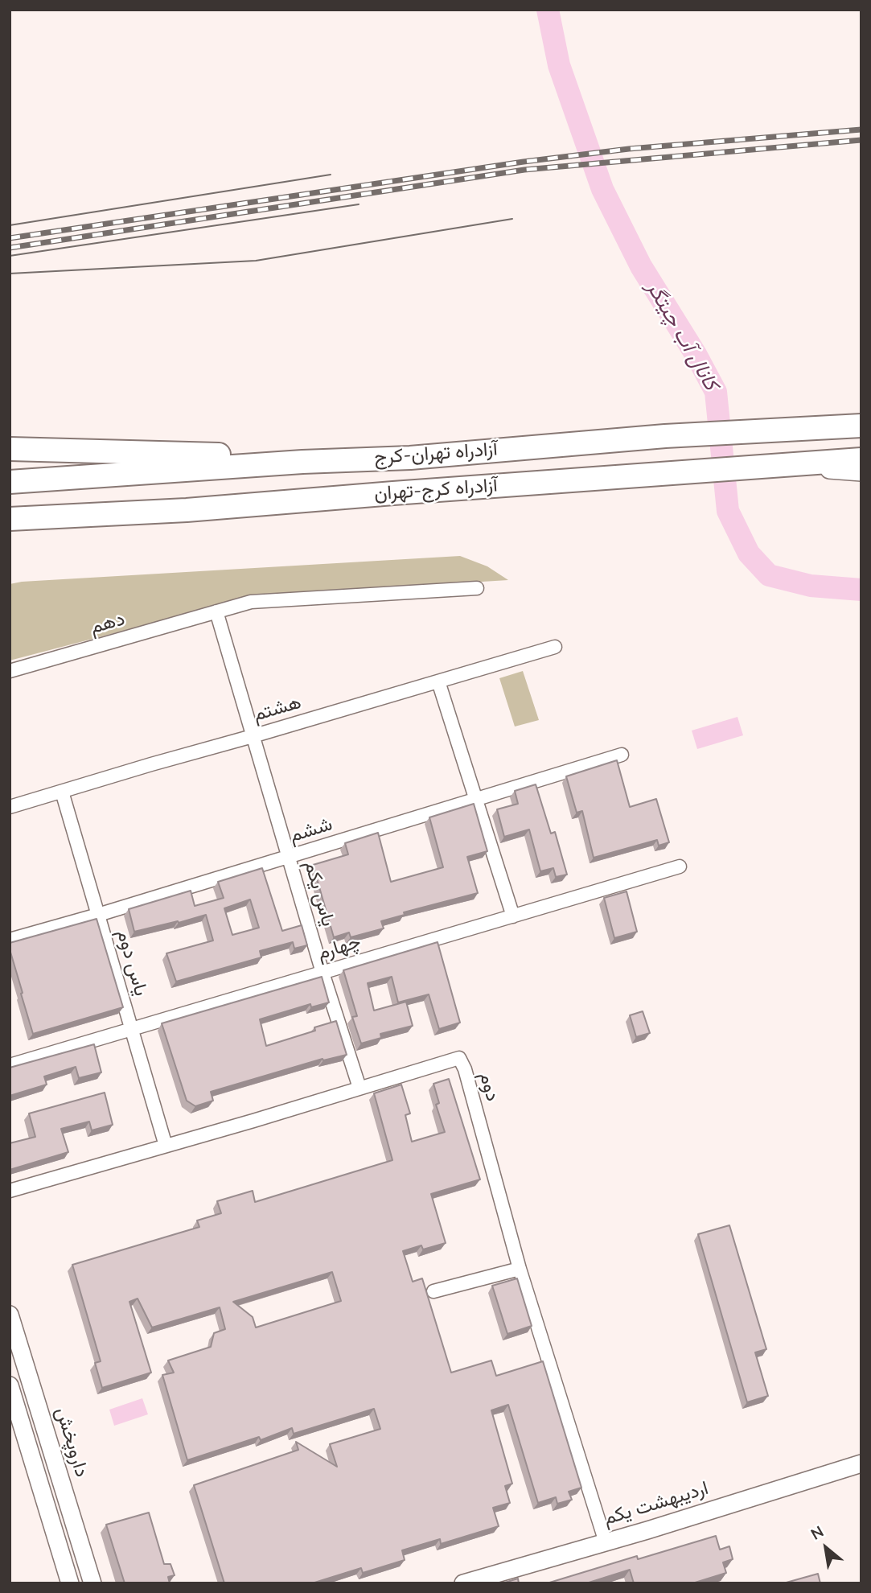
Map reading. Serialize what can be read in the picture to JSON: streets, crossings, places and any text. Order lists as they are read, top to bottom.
{
  "streets": {
    "highway": ["آزادراه تهران-کرج", "آزادراه کرج-تهران"],
    "street": [
      "دهم",
      "هشتم",
      "ششم",
      "یاس یکم",
      "چهارم",
      "یاس دوم",
      "دوم",
      "داروپخش",
      "اردیبهشت یکم"
    ]
  },
  "crossings": [
    ["دهم", "یاس یکم"],
    ["هشتم", "یاس یکم"],
    ["هشتم", "یاس دوم"],
    ["ششم", "یاس یکم"],
    ["ششم", "یاس دوم"],
    ["یاس یکم", "چهارم"],
    ["یاس یکم", "دوم"],
    ["چهارم", "یاس دوم"],
    ["یاس دوم", "دوم"],
    ["دوم", "اردیبهشت یکم"]
  ],
  "water": ["کانال آب چیتگر"],
  "north": "top left"
}
